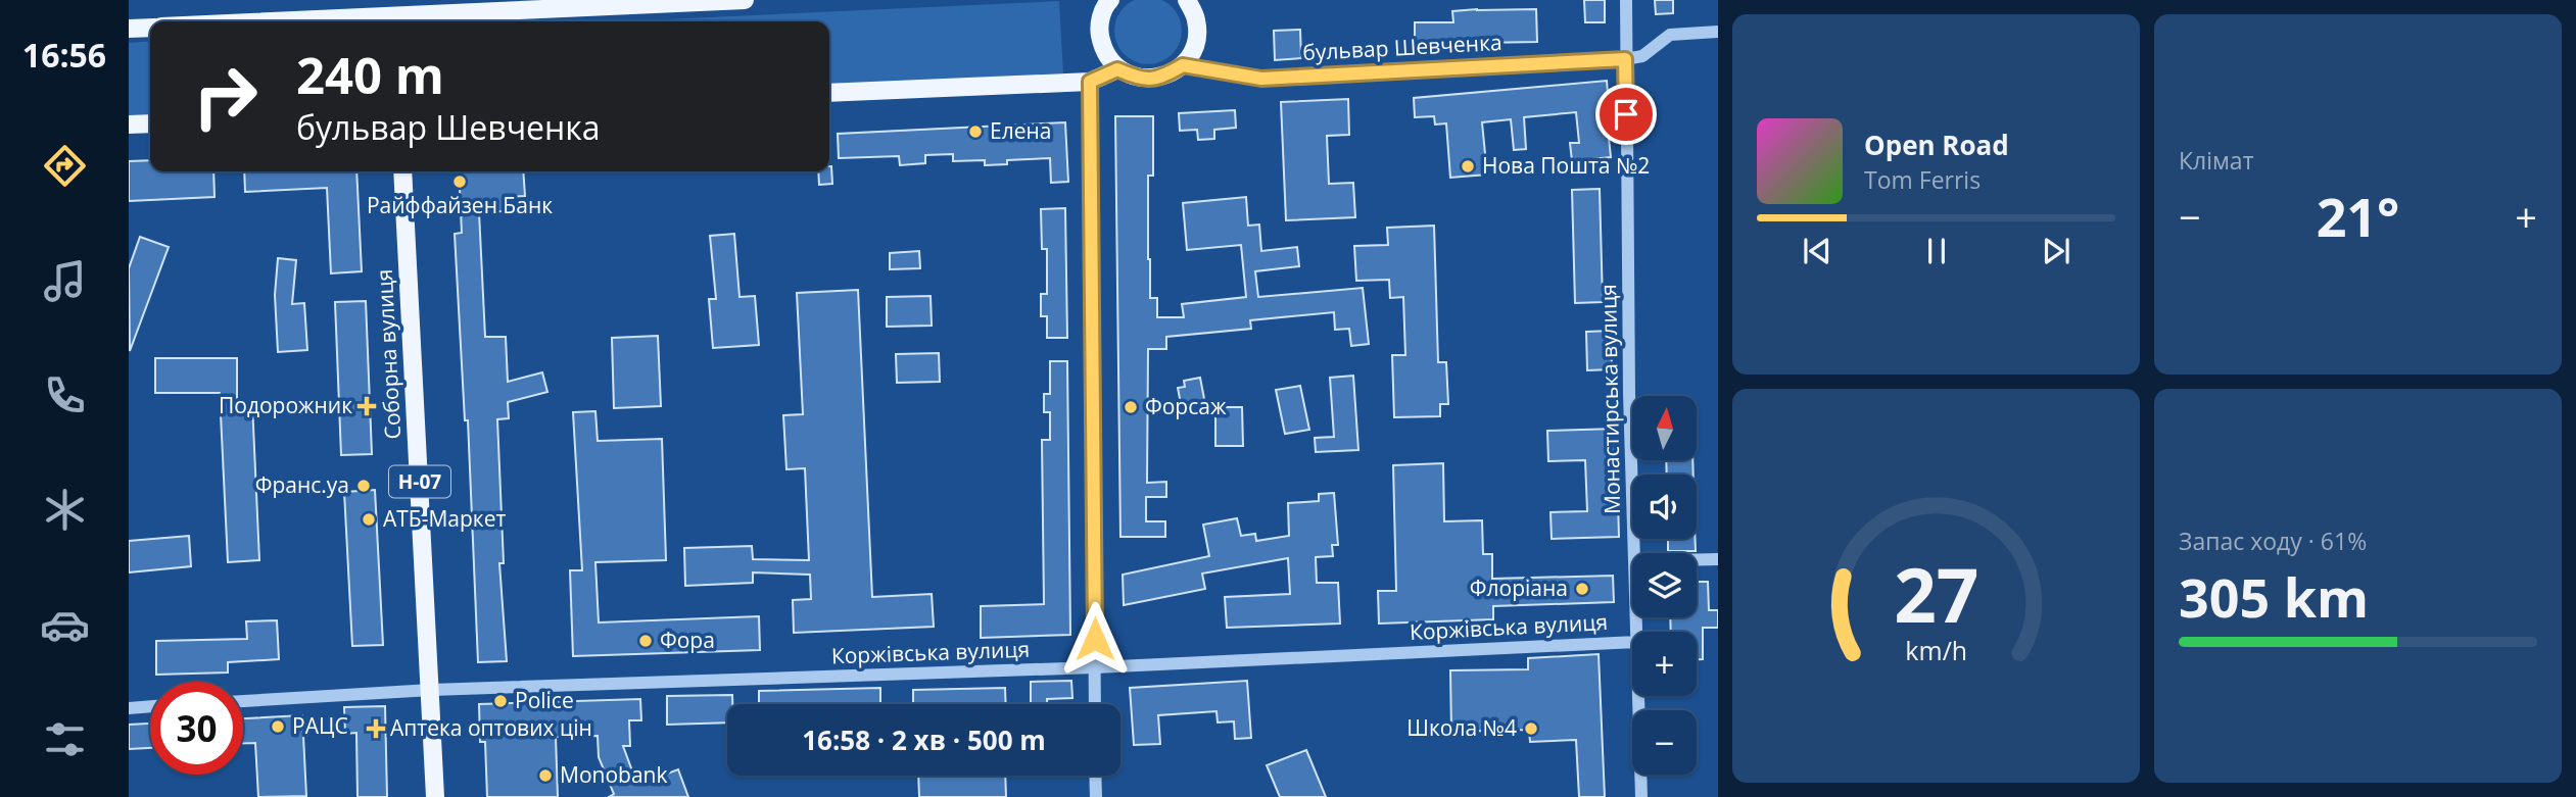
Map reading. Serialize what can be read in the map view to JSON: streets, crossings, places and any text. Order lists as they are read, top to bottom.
{
  "streets": {
    "main road": ["Соборна вулиця", "Н-07"],
    "street": ["бульвар Шевченка", "Монастирська вулиця", "Коржівська вулиця"]
  },
  "crossings": [
    ["бульвар Шевченка", "Монастирська вулиця"],
    ["Соборна вулиця", "Коржівська вулиця"]
  ],
  "places": {
    "other": [
      "Елена",
      "Нова Пошта №2",
      "Райффайзен Банк",
      "Форсаж",
      "Франс.уа",
      "АТБ-Маркет",
      "Флоріана",
      "Фора",
      "Police",
      "РАЦС",
      "Школа №4",
      "Monobank"
    ],
    "health": ["Подорожник", "Аптека оптових цін"]
  },
  "north": "top",
  "page": {
    "tabs": "16:56",
    "tile": [
      "Клімат",
      ["Запас ходу · 61%", "305 km"]
    ],
    "turn": ["240 m", "бульвар Шевченка"],
    "song": ["Open Road", "Tom Ferris"],
    "heat": ["−", "21°", "+"],
    "map_buttons": ["+", "−"],
    "limit": "30",
    "trip": "16:58 · 2 хв · 500 m",
    "gauge": ["27", "km/h"]
  }
}
